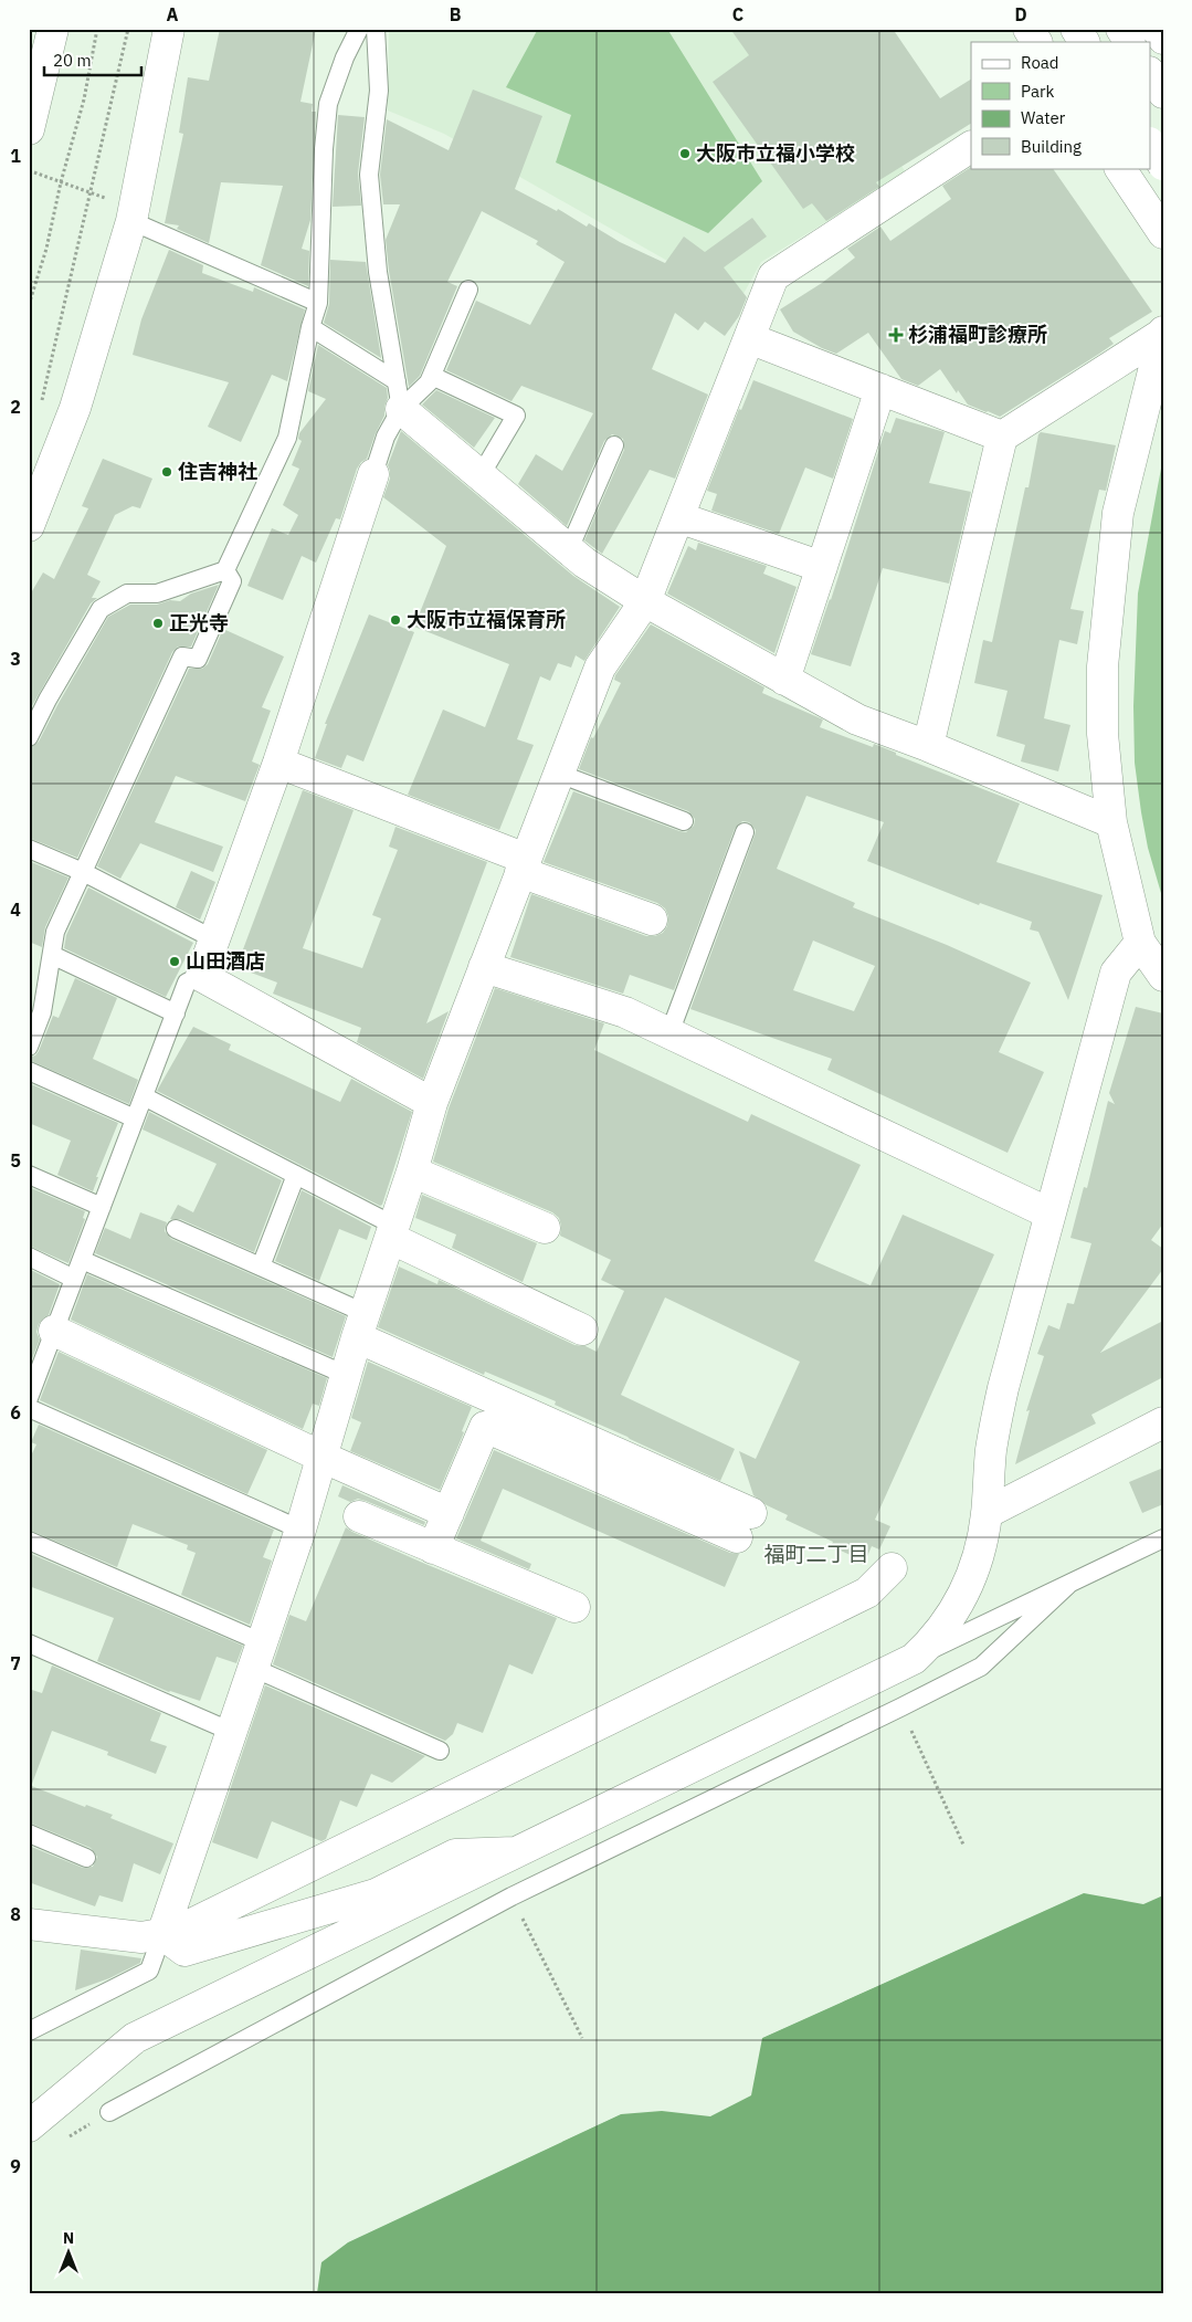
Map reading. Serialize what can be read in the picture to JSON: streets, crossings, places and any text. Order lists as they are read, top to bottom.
{
  "districts": ["福町二丁目"],
  "places": {
    "other": [
      "大阪市立福小学校",
      "住吉神社",
      "大阪市立福保育所",
      "正光寺",
      "山田酒店"
    ],
    "health": ["杉浦福町診療所"]
  },
  "legend": [
    "Road",
    "Park",
    "Water",
    "Building"
  ],
  "scale_bar": "20 m",
  "north": "top",
  "grid": {
    "columns": [
      "A",
      "B",
      "C",
      "D"
    ],
    "rows": [
      "1",
      "2",
      "3",
      "4",
      "5",
      "6",
      "7",
      "8",
      "9"
    ]
  }
}
